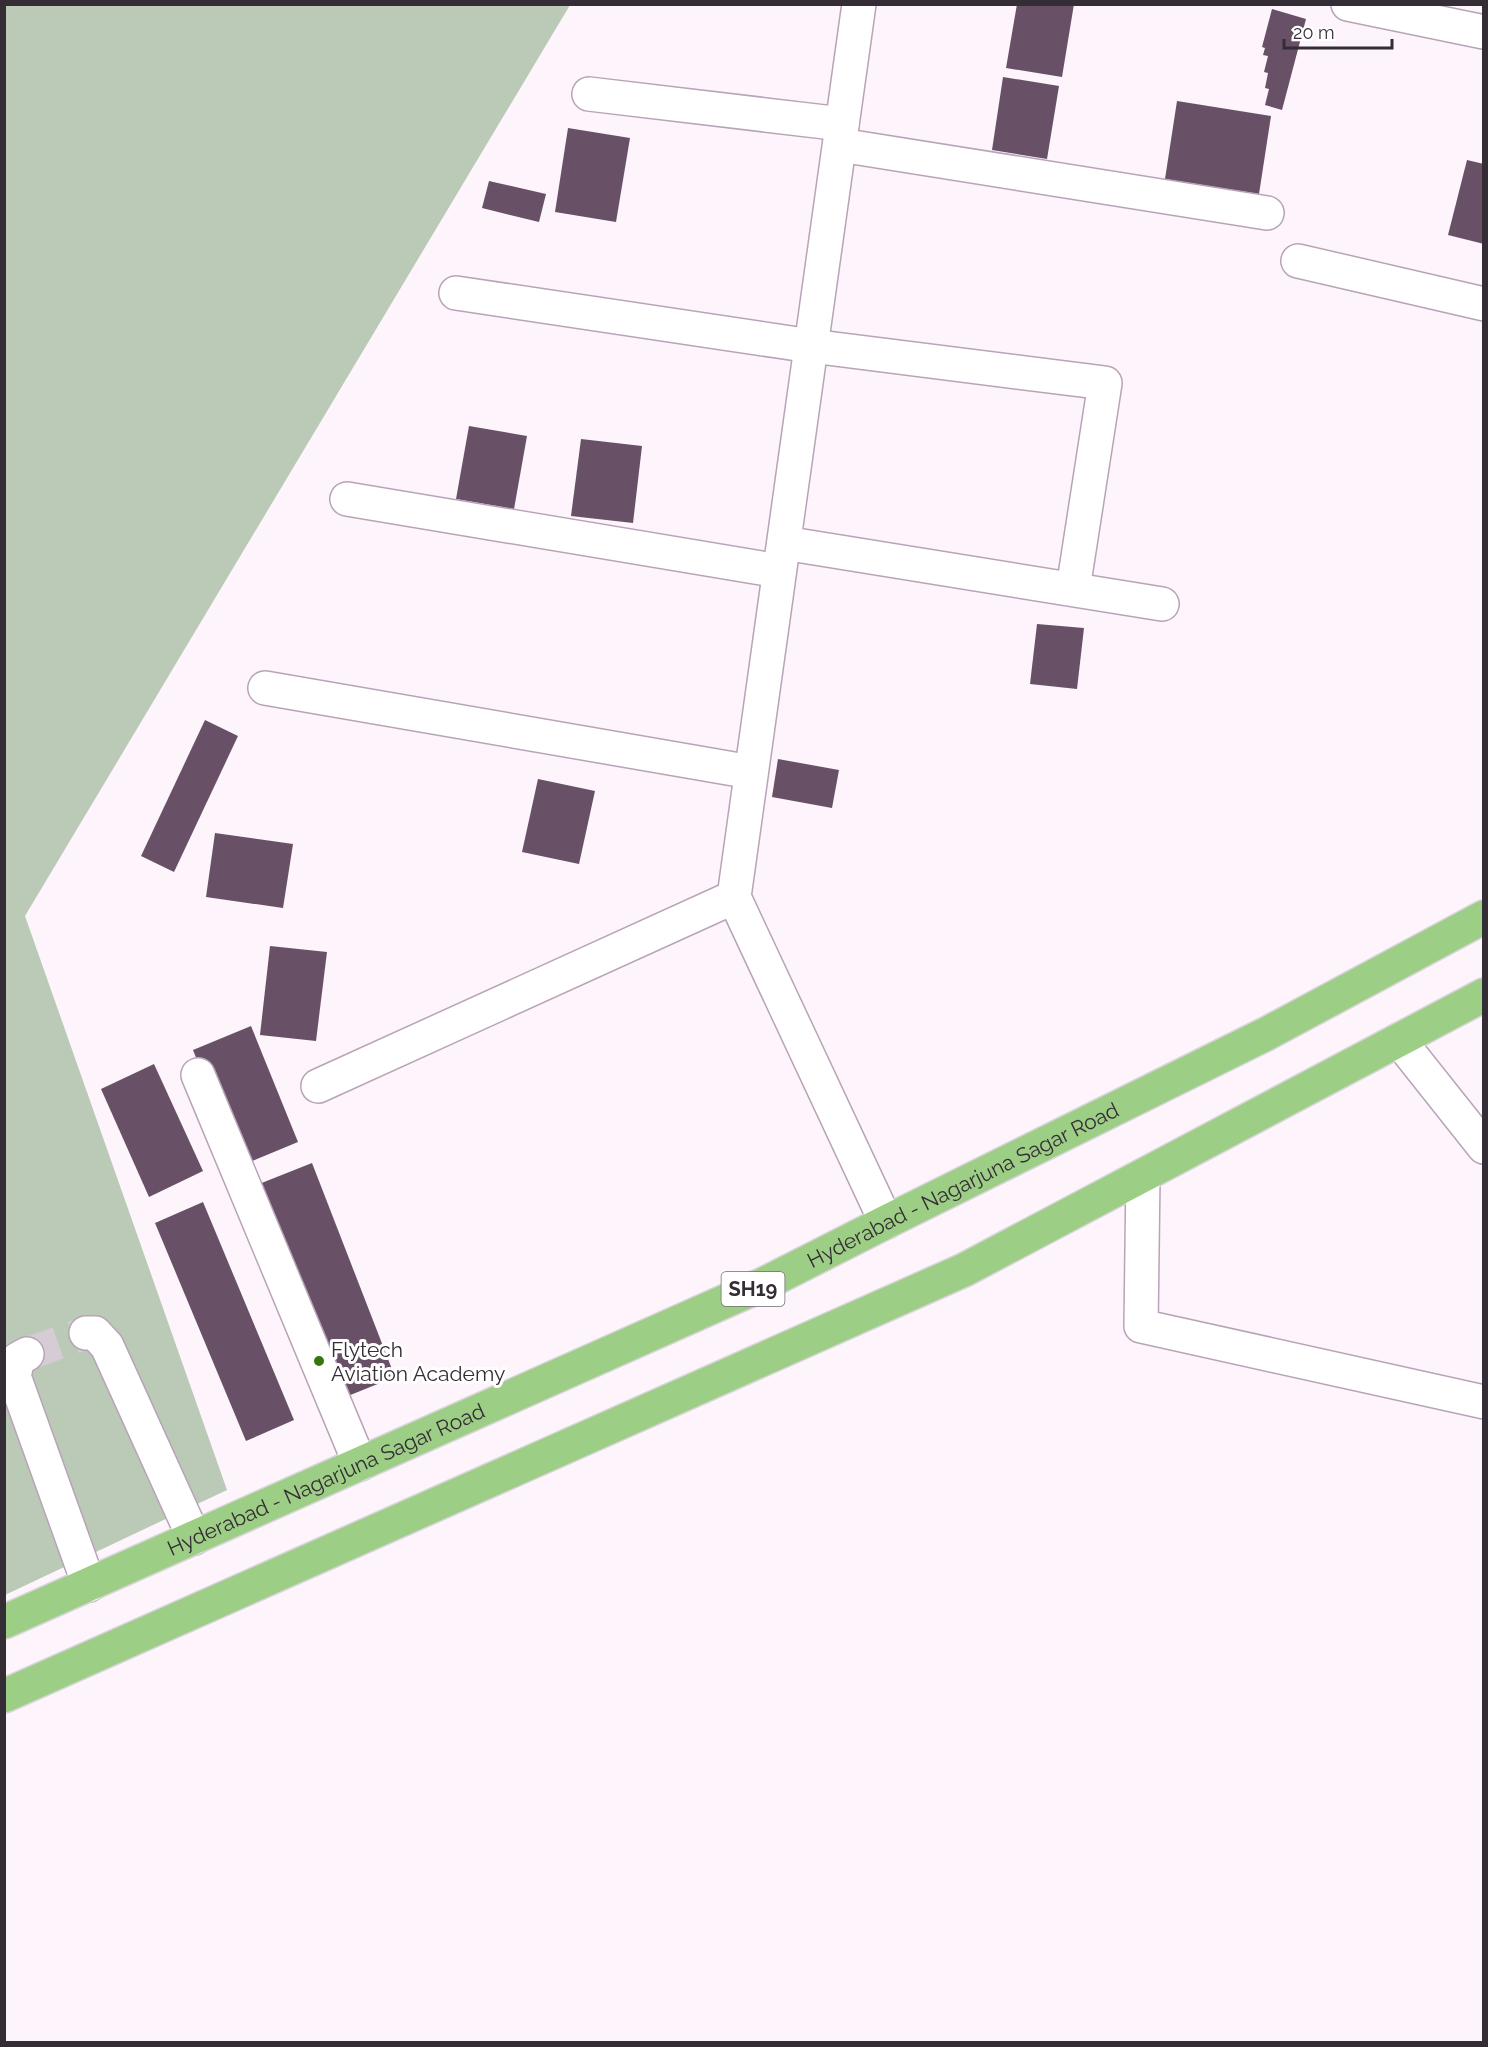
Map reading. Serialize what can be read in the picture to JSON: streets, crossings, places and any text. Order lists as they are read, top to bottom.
{
  "streets": {
    "main road": ["Hyderabad - Nagarjuna Sagar Road", "SH19"]
  },
  "places": ["Flytech Aviation Academy"],
  "scale_bar": "20 m"
}
